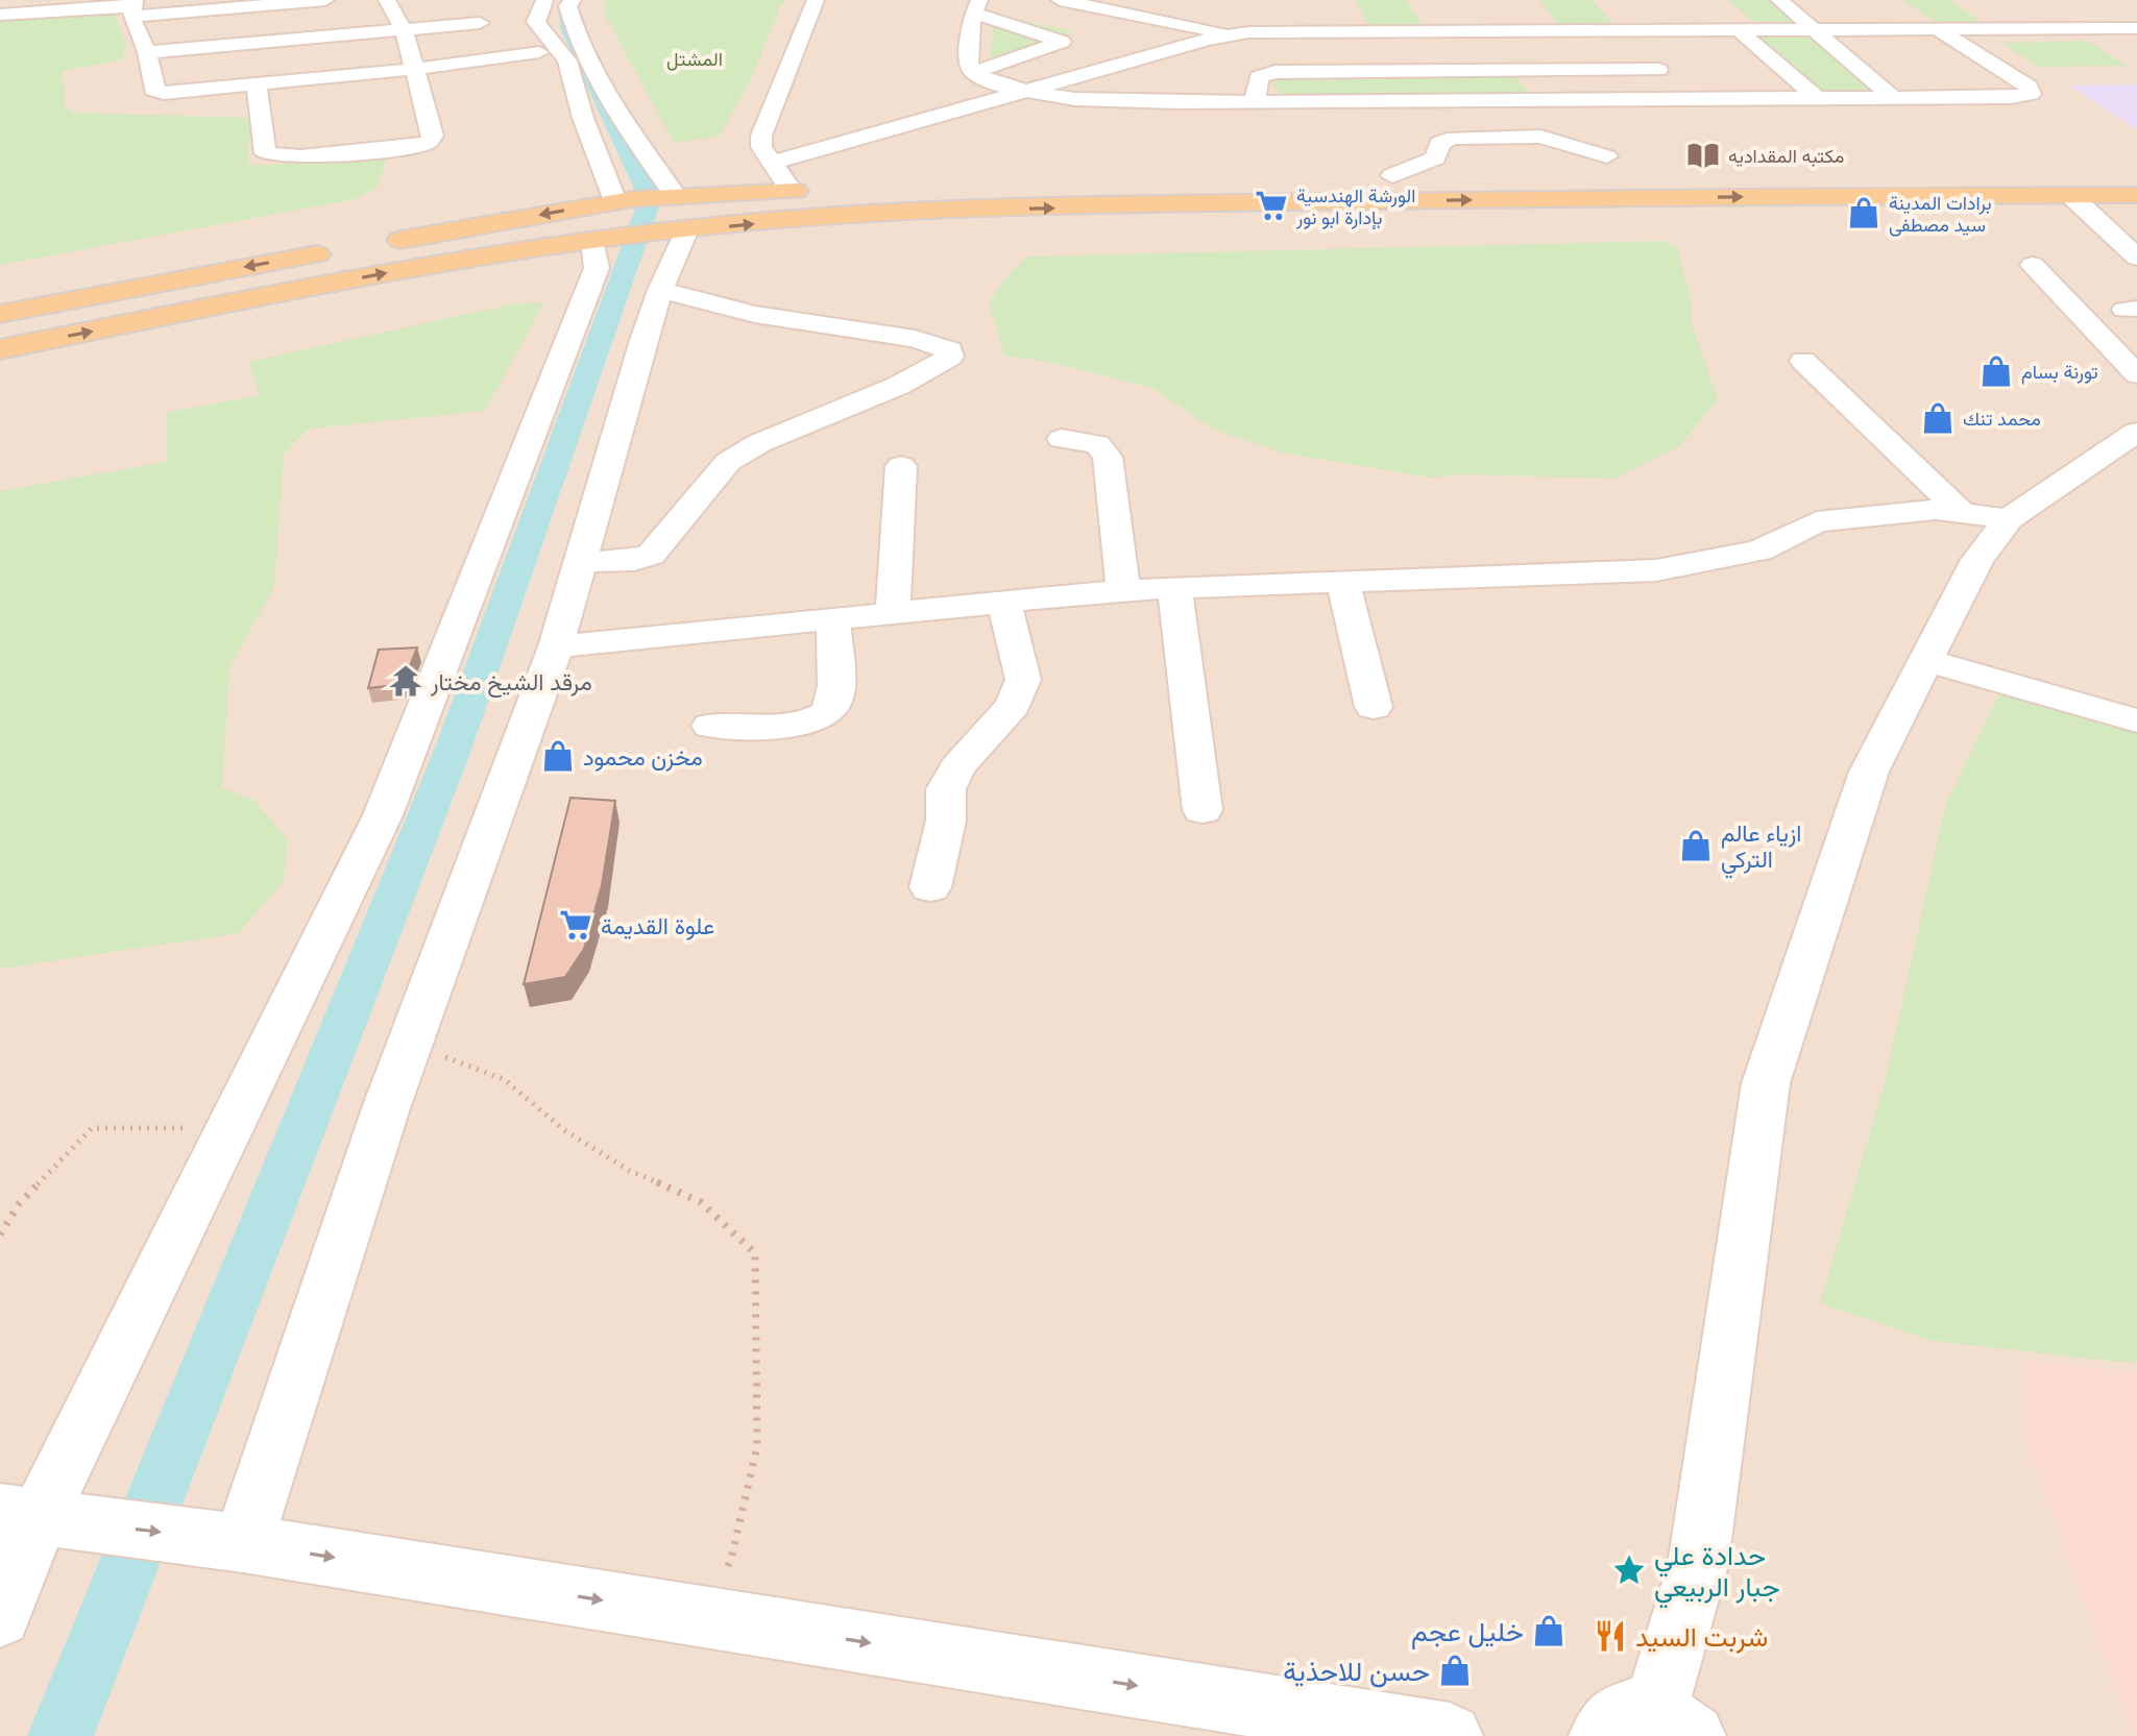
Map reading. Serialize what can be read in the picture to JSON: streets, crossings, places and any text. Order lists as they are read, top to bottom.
{
  "parks": ["المشتل"],
  "places": {
    "library": ["مكتبه المقداديه"],
    "supermarket": ["الورشة الهندسية بإدارة ابو نور", "علوة القديمة"],
    "shop": [
      "برادات المدينة سيد مصطفى",
      "تورنة بسام",
      "محمد تنك",
      "مخزن محمود",
      "ازياء عالم التركي",
      "خليل عجم",
      "حسن للاحذية"
    ],
    "temple": ["مرقد الشيخ مختار"],
    "place": ["حدادة علي جبار الربيعي"],
    "restaurant": ["شربت السيد"]
  }
}
